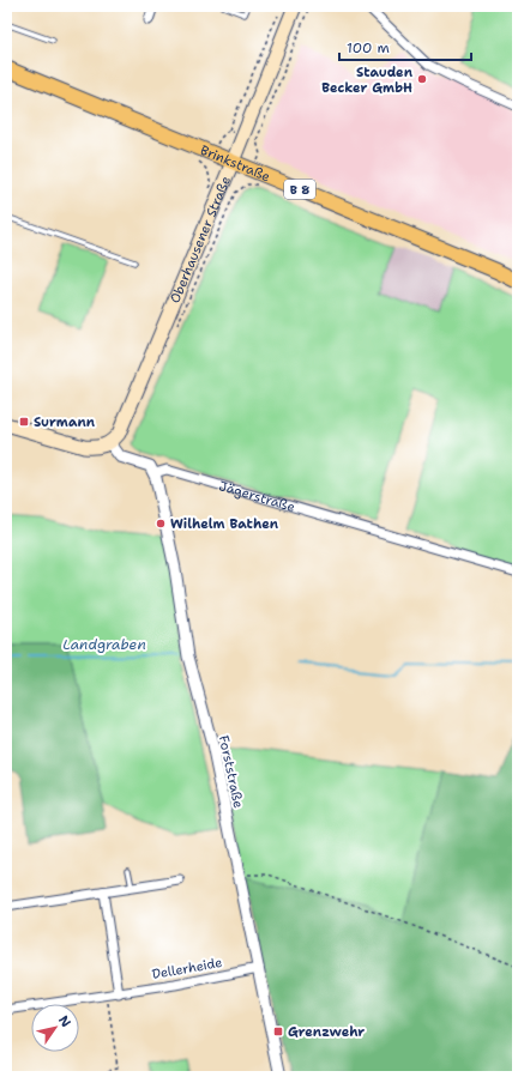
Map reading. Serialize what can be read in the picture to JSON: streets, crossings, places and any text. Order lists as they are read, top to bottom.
{
  "streets": {
    "main road": ["Brinkstraße", "B 8", "Oberhausener Straße"],
    "street": ["Jägerstraße", "Forststraße", "Dellerheide"]
  },
  "crossings": [
    ["Brinkstraße", "Oberhausener Straße"],
    ["Jägerstraße", "Forststraße"],
    ["Forststraße", "Dellerheide"]
  ],
  "water": ["Landgraben"],
  "places": {
    "other": ["Stauden Becker GmbH", "Wilhelm Bathen"],
    "transit": ["Surmann", "Grenzwehr"]
  },
  "scale_bar": "100 m",
  "north": "top right"
}
